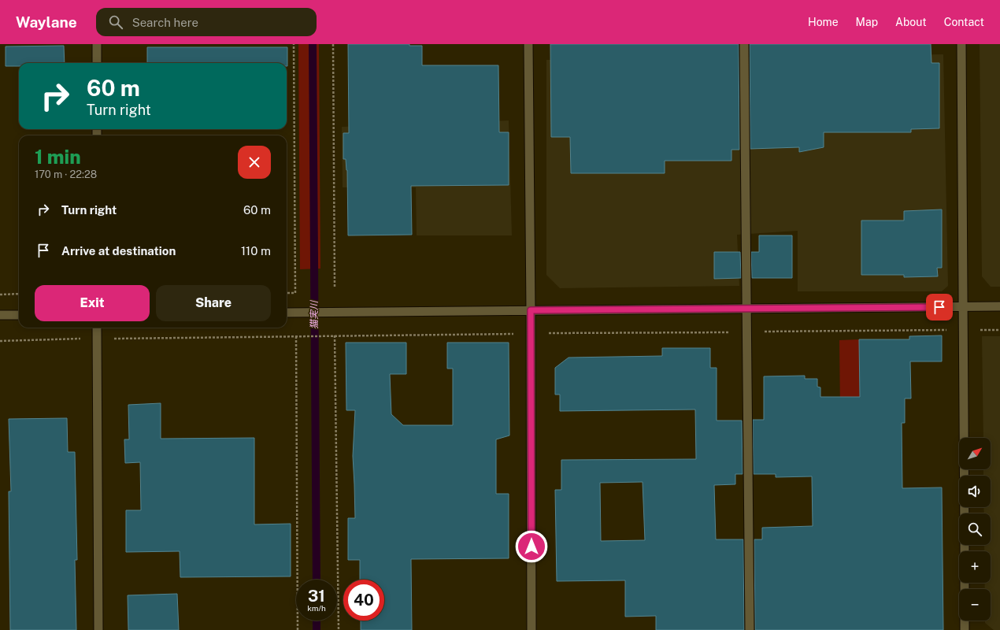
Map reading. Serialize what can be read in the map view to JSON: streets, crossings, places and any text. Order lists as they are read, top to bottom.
{
  "water": ["猫実川"],
  "north": "top right",
  "page": {
    "header": "Waylane",
    "search": "Search here",
    "nav": [
      "Home",
      "Map",
      "About",
      "Contact"
    ],
    "turn": ["60 m", "Turn right"],
    "heading": ["1 min", "170 m · 22:28"],
    "list": [
      {
        "name": "Turn right",
        "value": "60 m"
      },
      {
        "name": "Arrive at destination",
        "value": "110 m"
      }
    ],
    "buttons": ["Exit", "Share"],
    "map_buttons": ["+", "−"],
    "speed": "31 km/h",
    "limit": "40"
  }
}
